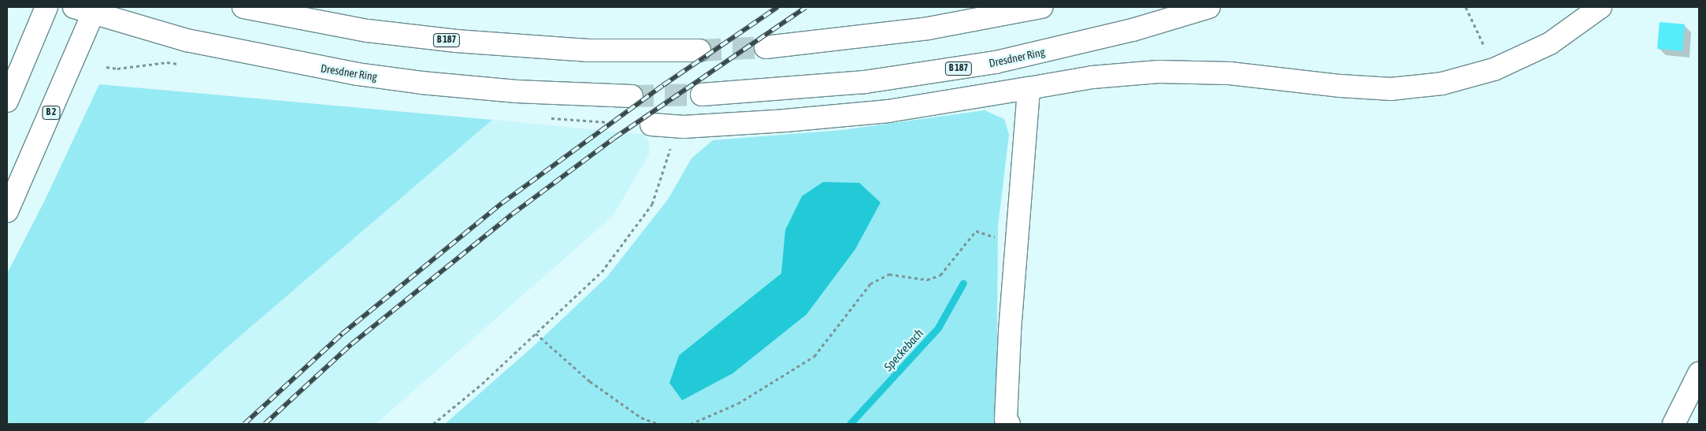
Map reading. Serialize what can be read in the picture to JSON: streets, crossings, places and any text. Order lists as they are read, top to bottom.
{
  "streets": {
    "main road": ["B 187", "Dresdner Ring", "B 2"]
  },
  "crossings": [
    ["Dresdner Ring", "B 2"]
  ],
  "water": ["Speckebach"]
}
